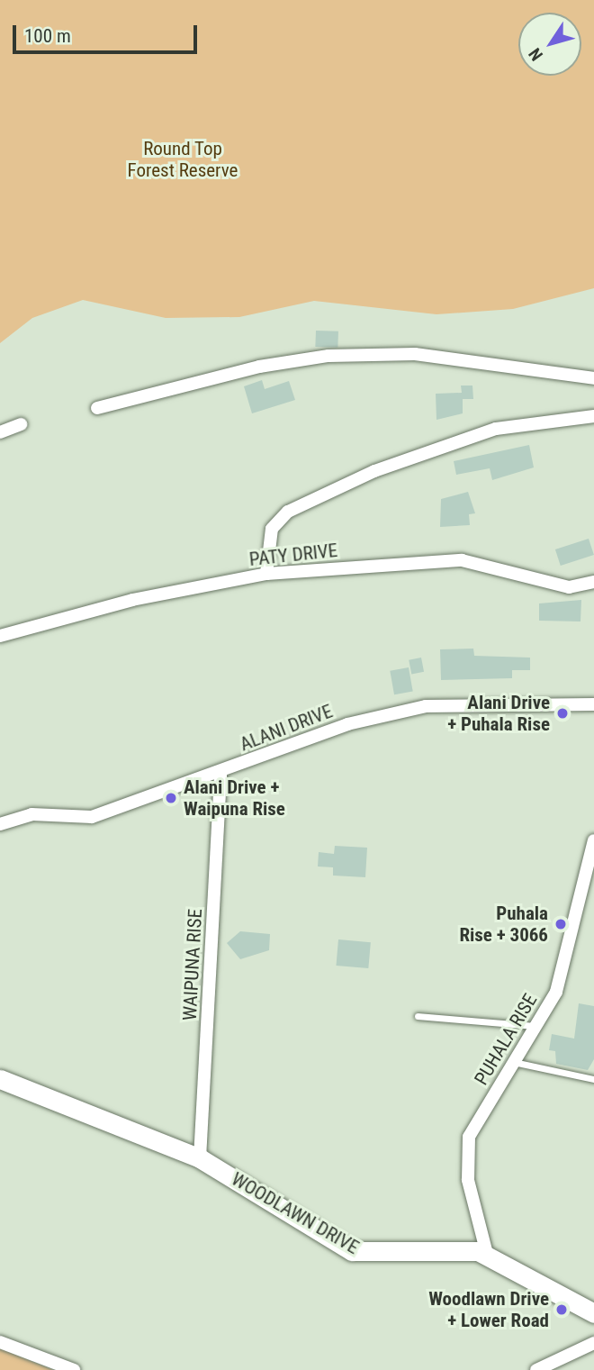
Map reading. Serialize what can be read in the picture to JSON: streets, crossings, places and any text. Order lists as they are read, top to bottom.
{
  "streets": {
    "street": [
      "PATY DRIVE",
      "ALANI DRIVE",
      "WAIPUNA RISE",
      "PUHALA RISE",
      "WOODLAWN DRIVE"
    ]
  },
  "crossings": [
    ["ALANI DRIVE", "WAIPUNA RISE"],
    ["WAIPUNA RISE", "WOODLAWN DRIVE"],
    ["PUHALA RISE", "WOODLAWN DRIVE"]
  ],
  "parks": ["Round Top Forest Reserve"],
  "places": [
    "Alani Drive + Puhala Rise",
    "Alani Drive + Waipuna Rise",
    "Puhala Rise + 3066",
    "Woodlawn Drive + Lower Road"
  ],
  "scale_bar": "100 m",
  "north": "bottom left"
}
